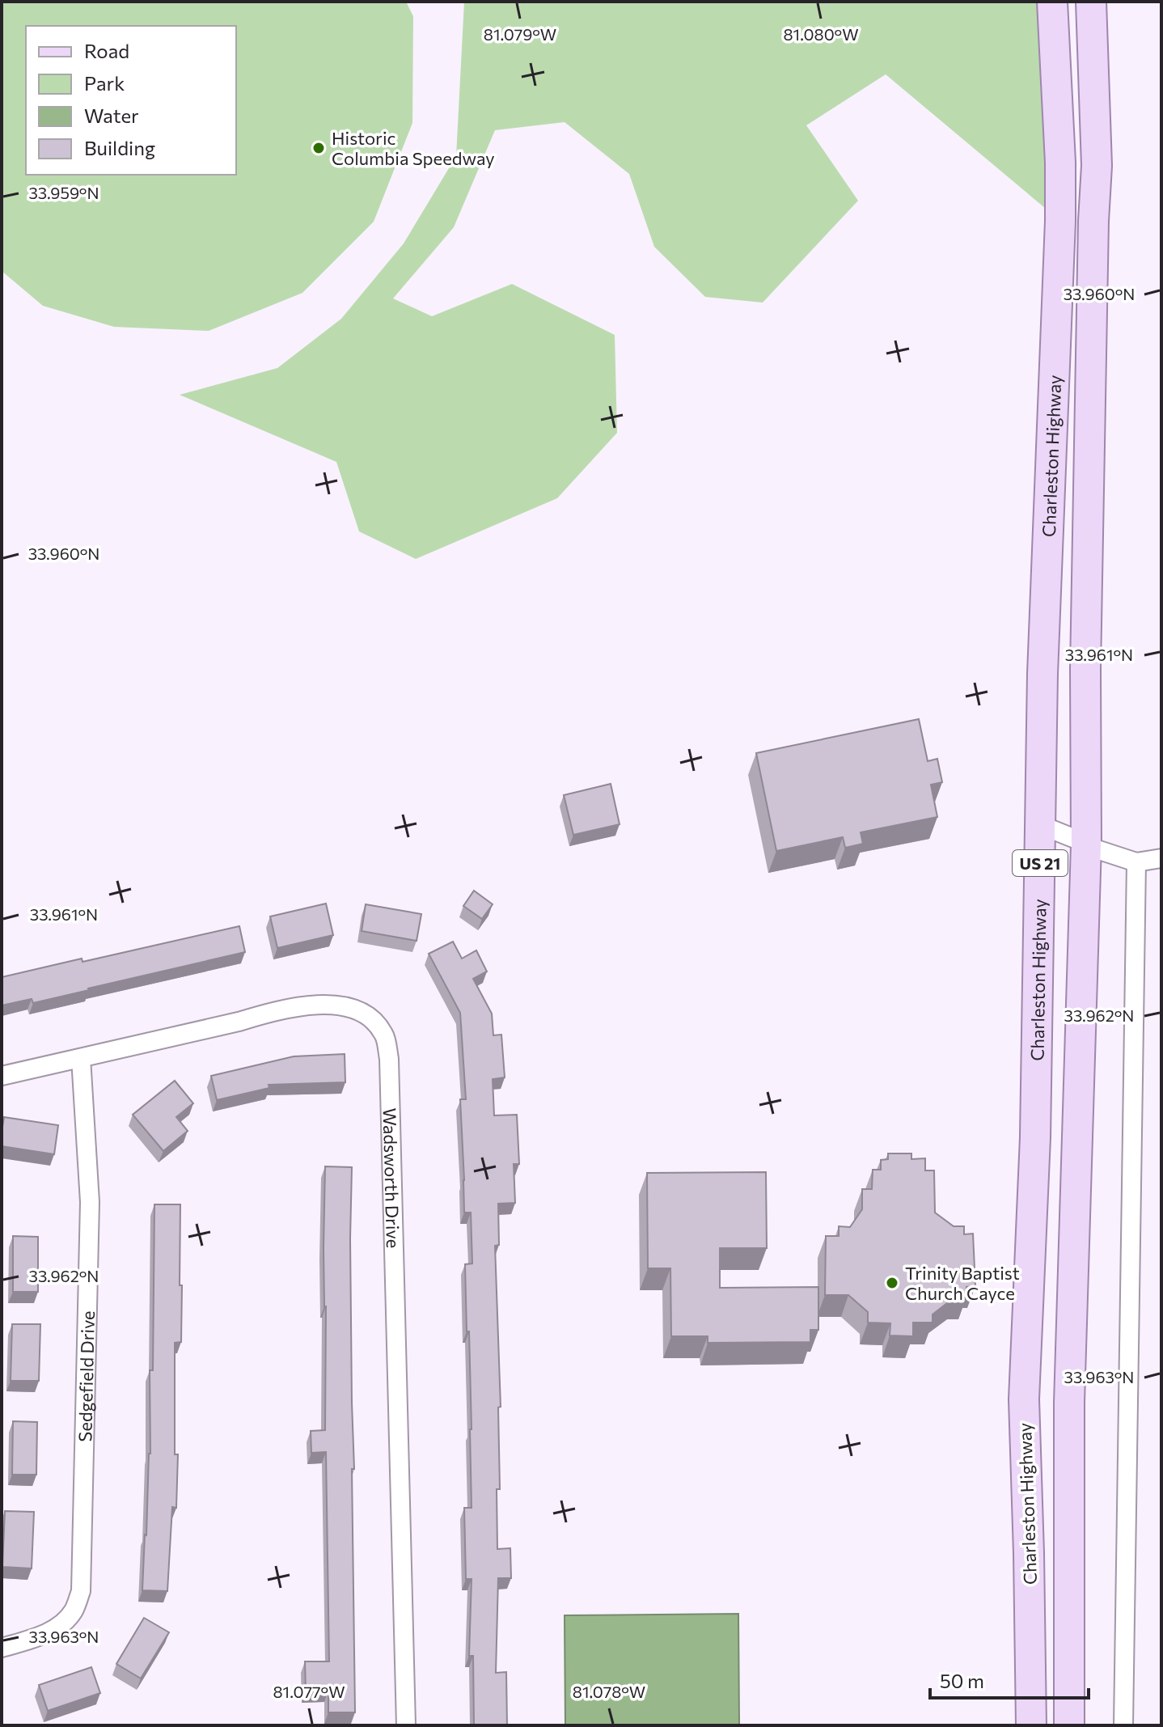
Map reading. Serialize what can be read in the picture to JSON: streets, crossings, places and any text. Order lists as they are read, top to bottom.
{
  "streets": {
    "main road": ["Charleston Highway", "US 21"],
    "street": ["Wadsworth Drive", "Sedgefield Drive"]
  },
  "crossings": [
    ["Wadsworth Drive", "Sedgefield Drive"]
  ],
  "places": ["Historic Columbia Speedway", "Trinity Baptist Church Cayce"],
  "legend": [
    "Road",
    "Park",
    "Water",
    "Building"
  ],
  "scale_bar": "50 m",
  "coordinates": [
    "81.079°W",
    "81.080°W",
    "33.959°N",
    "33.960°N",
    "33.961°N",
    "33.962°N",
    "33.963°N",
    "81.077°W",
    "81.078°W"
  ]
}
